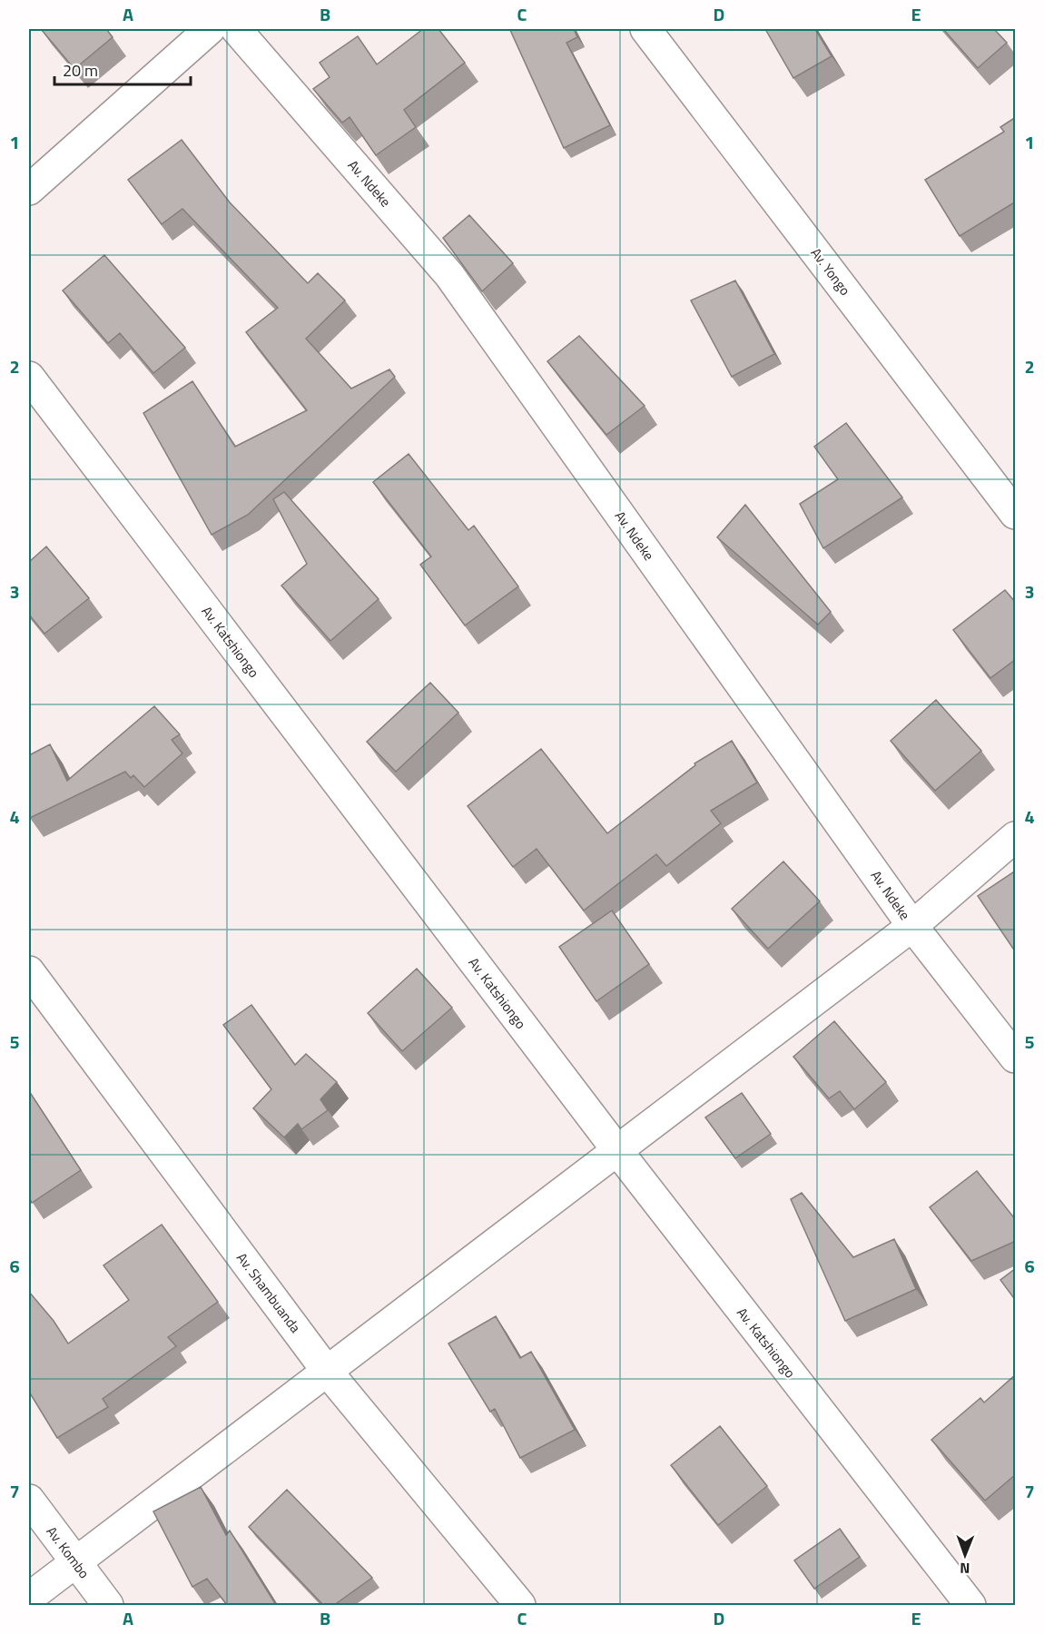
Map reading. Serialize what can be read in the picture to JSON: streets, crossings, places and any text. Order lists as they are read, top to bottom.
{
  "streets": {
    "street": [
      "Av. Ndeke",
      "Av. Yongo",
      "Av. Katshiongo",
      "Av. Shambuanda",
      "Av. Kombo"
    ]
  },
  "scale_bar": "20 m",
  "north": "bottom",
  "grid": {
    "columns": [
      "A",
      "B",
      "C",
      "D",
      "E"
    ],
    "rows": [
      "1",
      "2",
      "3",
      "4",
      "5",
      "6",
      "7"
    ]
  }
}
